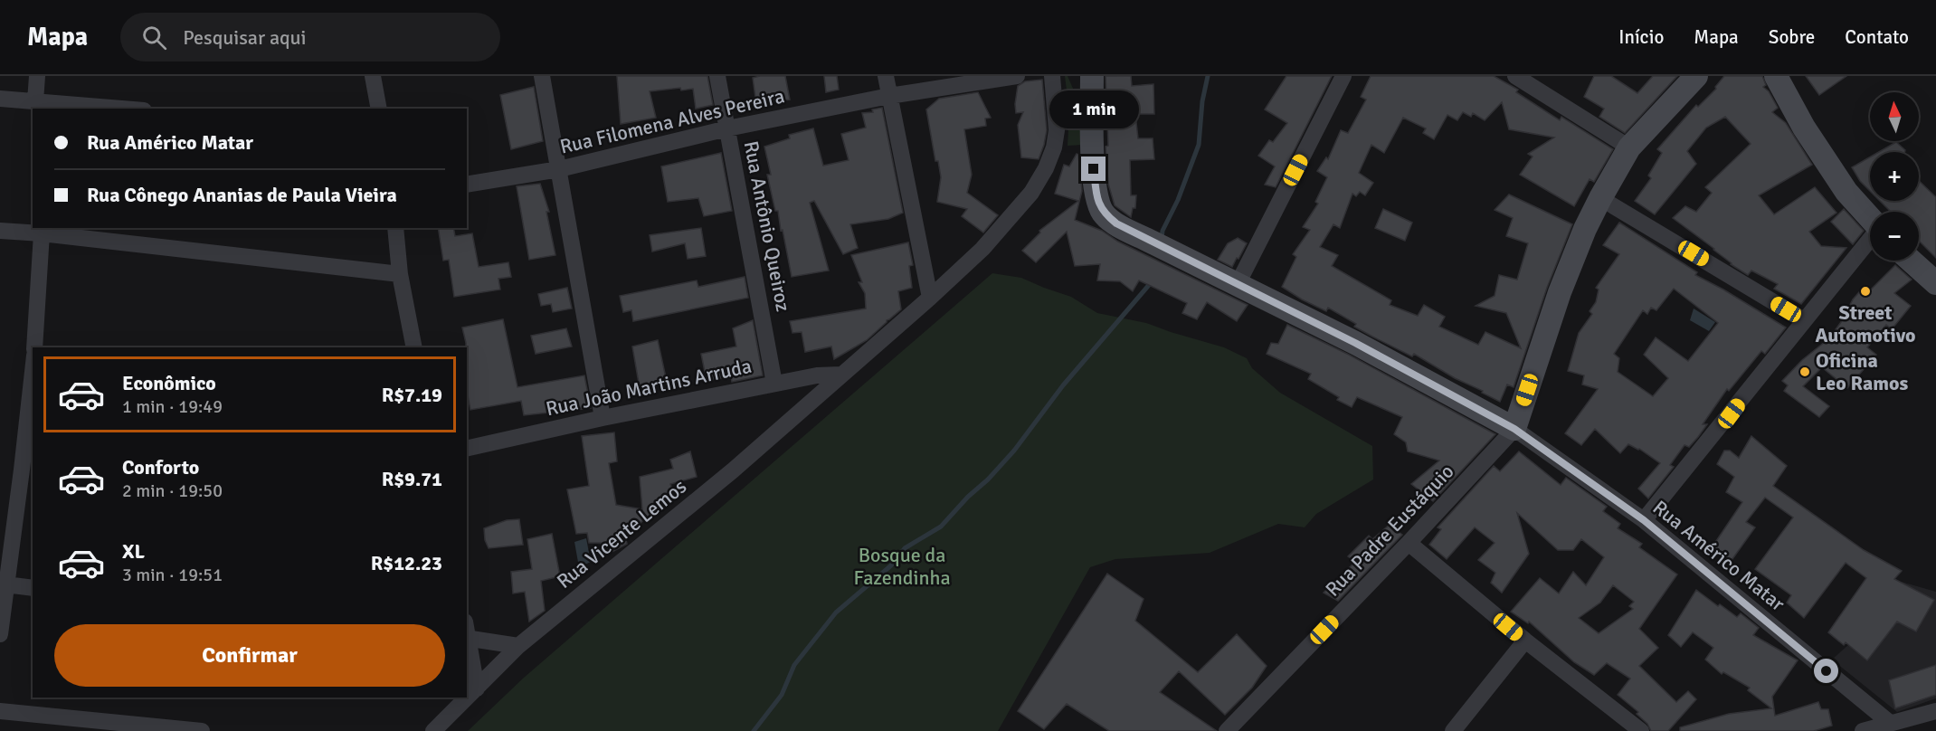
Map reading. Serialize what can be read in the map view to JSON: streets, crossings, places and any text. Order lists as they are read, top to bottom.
{
  "streets": {
    "street": [
      "Rua Filomena Alves Pereira",
      "Rua Antônio Queiroz",
      "Rua João Martins Arruda",
      "Rua Padre Eustáquio",
      "Rua Vicente Lemos",
      "Rua Américo Matar"
    ]
  },
  "crossings": [
    ["Rua Filomena Alves Pereira", "Rua Antônio Queiroz"],
    ["Rua Antônio Queiroz", "Rua João Martins Arruda"],
    ["Rua João Martins Arruda", "Rua Vicente Lemos"],
    ["Rua Padre Eustáquio", "Rua Américo Matar"]
  ],
  "parks": ["Bosque da Fazendinha"],
  "places": ["Street Automotivo", "Oficina Leo Ramos"],
  "north": "top",
  "page": {
    "header": "Mapa",
    "search": "Pesquisar aqui",
    "nav": [
      "Início",
      "Mapa",
      "Sobre",
      "Contato"
    ],
    "bubble": "1 min",
    "map_buttons": ["+", "−"],
    "banner": ["Rua Américo Matar", "Rua Cônego Ananias de Paula Vieira"],
    "list": [
      {
        "name": "Econômico",
        "note": "1 min · 19:49",
        "value": "R$7.19"
      },
      {
        "name": "Conforto",
        "note": "2 min · 19:50",
        "value": "R$9.71"
      },
      {
        "name": "XL",
        "note": "3 min · 19:51",
        "value": "R$12.23"
      }
    ],
    "buttons": "Confirmar"
  }
}
